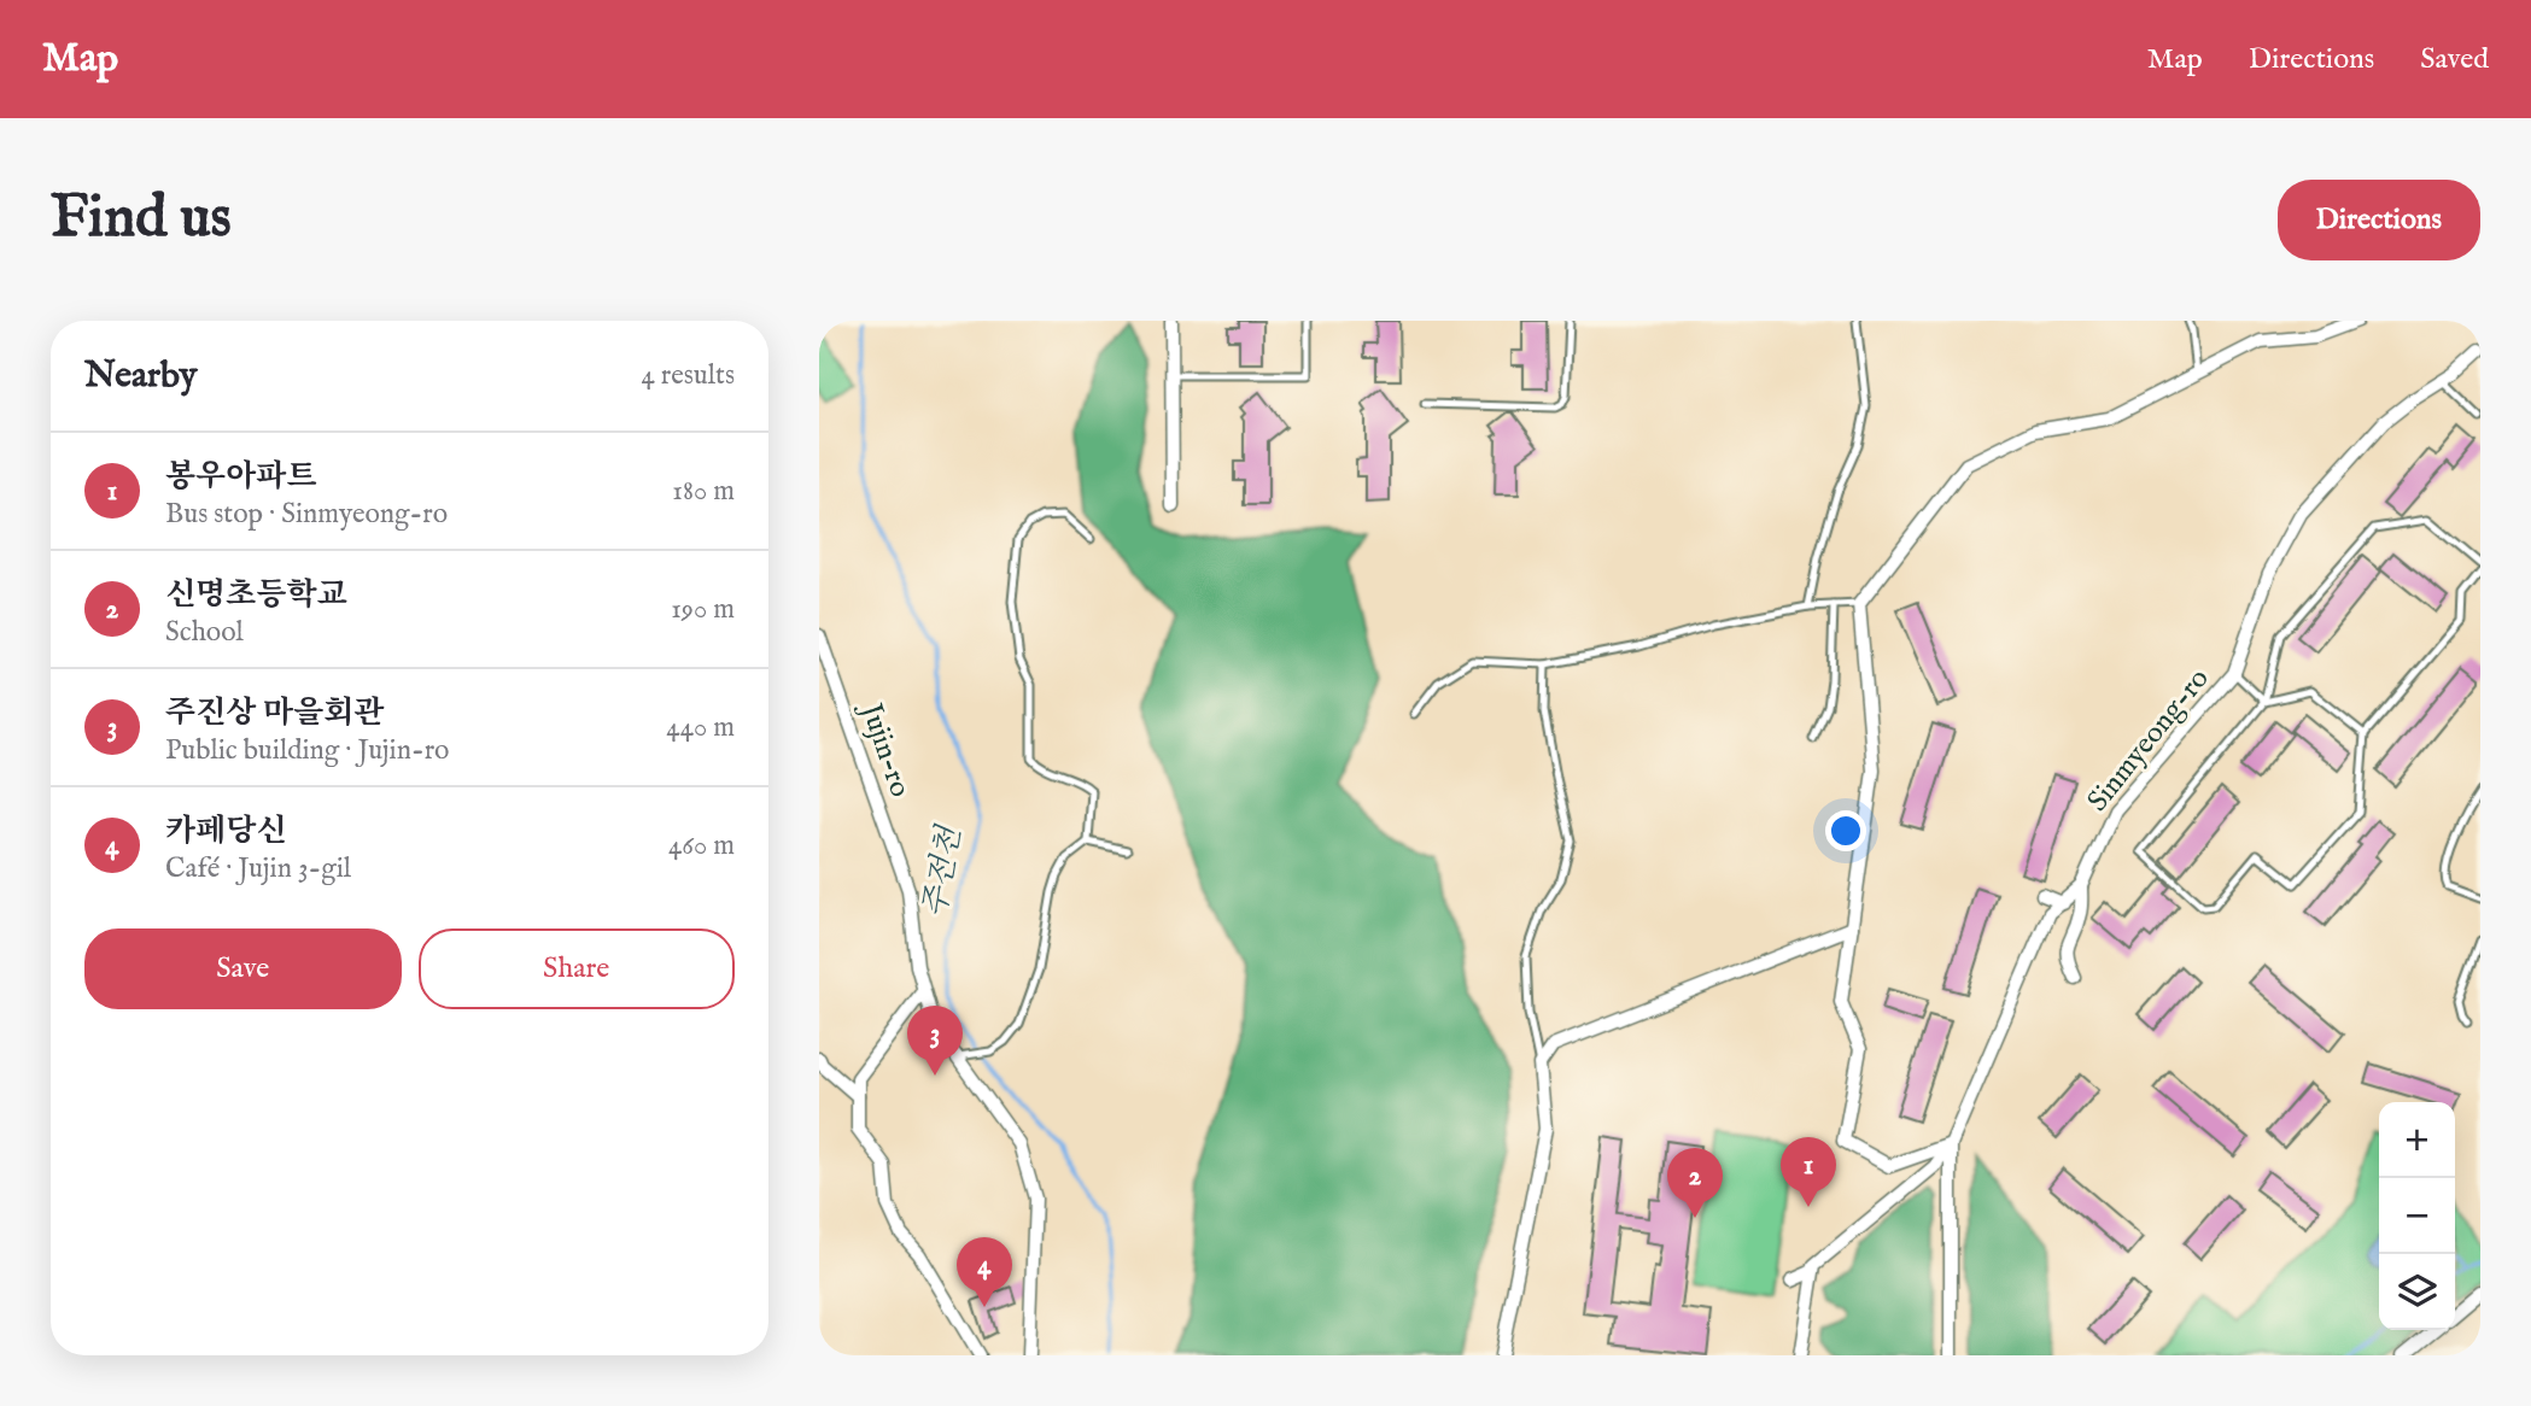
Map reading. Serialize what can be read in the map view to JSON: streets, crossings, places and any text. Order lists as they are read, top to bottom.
{
  "streets": {
    "street": ["Sinmyeong-ro", "Jujin-ro"]
  },
  "water": ["주전천"],
  "page": {
    "header": "Map",
    "nav": ["Map", "Directions", "Saved"],
    "buttons": [
      "Directions",
      ["Save", "Share"]
    ],
    "title": "Find us",
    "heading": ["Nearby", "4 results"],
    "list": [
      {
        "mark": "1",
        "name": "봉우아파트",
        "note": "Bus stop · Sinmyeong-ro",
        "value": "180 m"
      },
      {
        "mark": "2",
        "name": "신명초등학교",
        "note": "School",
        "value": "190 m"
      },
      {
        "mark": "3",
        "name": "주진상 마을회관",
        "note": "Public building · Jujin-ro",
        "value": "440 m"
      },
      {
        "mark": "4",
        "name": "카페당신",
        "note": "Café · Jujin 3-gil",
        "value": "460 m"
      }
    ],
    "pins": [
      "3",
      "1",
      "2",
      "4"
    ],
    "map_buttons": ["+", "−"]
  }
}
